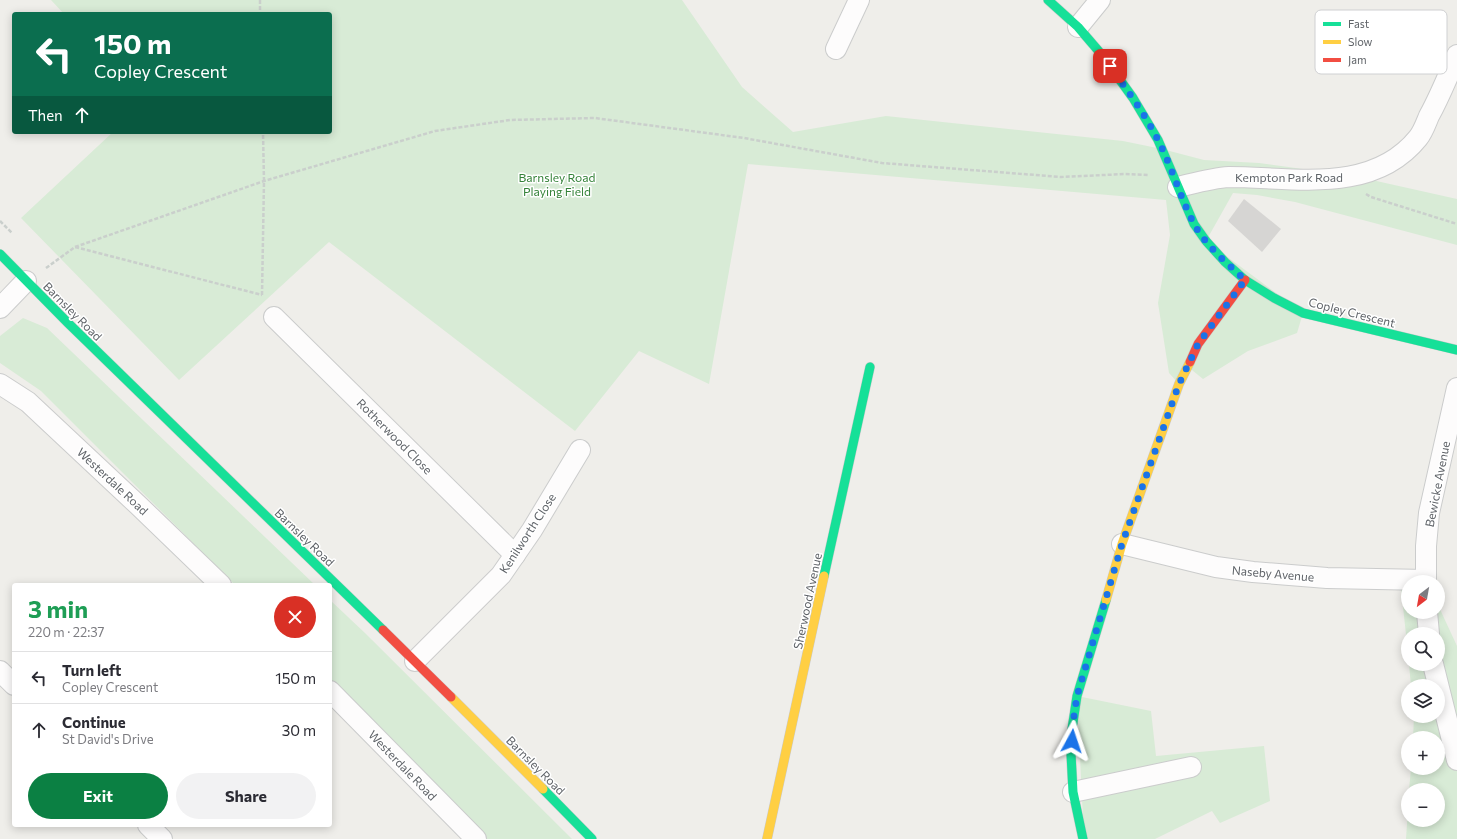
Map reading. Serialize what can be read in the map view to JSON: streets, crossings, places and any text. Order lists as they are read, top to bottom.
{
  "streets": {
    "main road": ["Barnsley Road", "Copley Crescent", "Sherwood Avenue"],
    "street": [
      "Kempton Park Road",
      "Rotherwood Close",
      "Westerdale Road",
      "Bewicke Avenue",
      "Kenilworth Close",
      "Naseby Avenue"
    ]
  },
  "crossings": [
    ["Kempton Park Road", "Copley Crescent"],
    ["Barnsley Road", "Kenilworth Close"],
    ["Rotherwood Close", "Kenilworth Close"]
  ],
  "parks": ["Barnsley Road Playing Field"],
  "legend": ["Fast", "Slow", "Jam"],
  "north": "bottom left",
  "page": {
    "turn": ["150 m", "Copley Crescent"],
    "then": "Then",
    "map_buttons": ["+", "−"],
    "heading": ["3 min", "220 m · 22:37"],
    "list": [
      {
        "name": "Turn left",
        "note": "Copley Crescent",
        "value": "150 m"
      },
      {
        "name": "Continue",
        "note": "St David's Drive",
        "value": "30 m"
      }
    ],
    "buttons": ["Exit", "Share"]
  }
}
